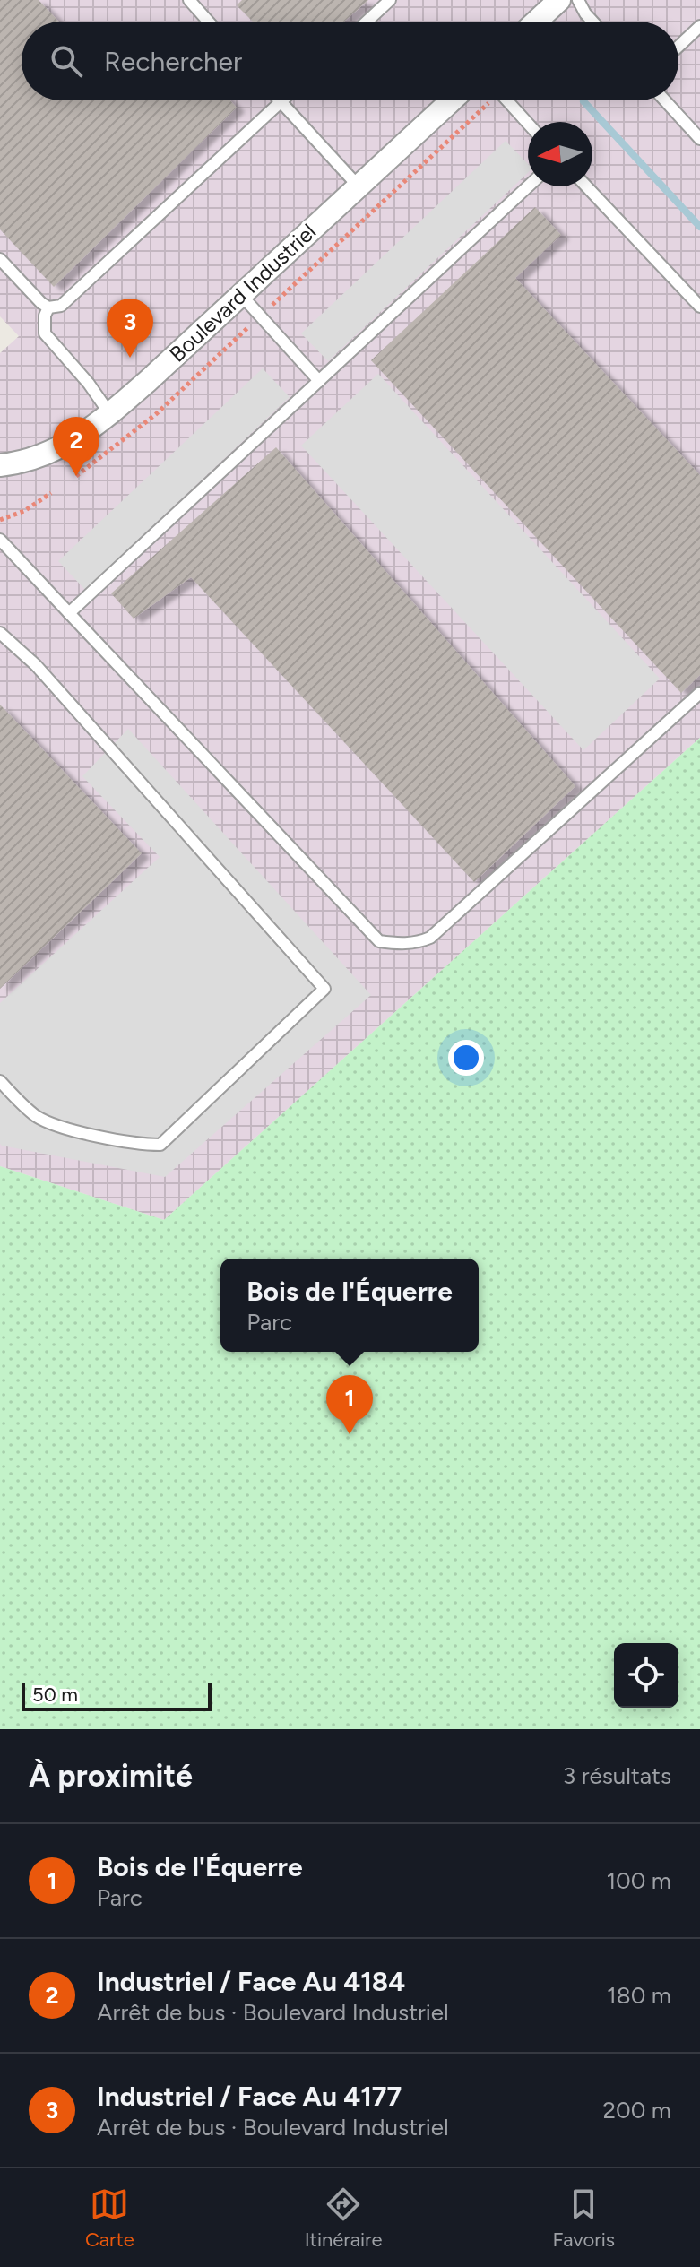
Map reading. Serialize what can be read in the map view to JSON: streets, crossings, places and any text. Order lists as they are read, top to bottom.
{
  "streets": {
    "street": ["Boulevard Industriel"]
  },
  "scale_bar": "50 m",
  "north": "left",
  "page": {
    "search": "Rechercher",
    "pins": ["3", "2", "1"],
    "popup": ["Bois de l'Équerre", "Parc"],
    "scale": "50 m",
    "heading": ["À proximité", "3 résultats"],
    "list": [
      {
        "mark": "1",
        "name": "Bois de l'Équerre",
        "note": "Parc",
        "value": "100 m"
      },
      {
        "mark": "2",
        "name": "Industriel / Face Au 4184",
        "note": "Arrêt de bus · Boulevard Industriel",
        "value": "180 m"
      },
      {
        "mark": "3",
        "name": "Industriel / Face Au 4177",
        "note": "Arrêt de bus · Boulevard Industriel",
        "value": "200 m"
      }
    ],
    "nav": ["Carte", "Itinéraire", "Favoris"]
  }
}
